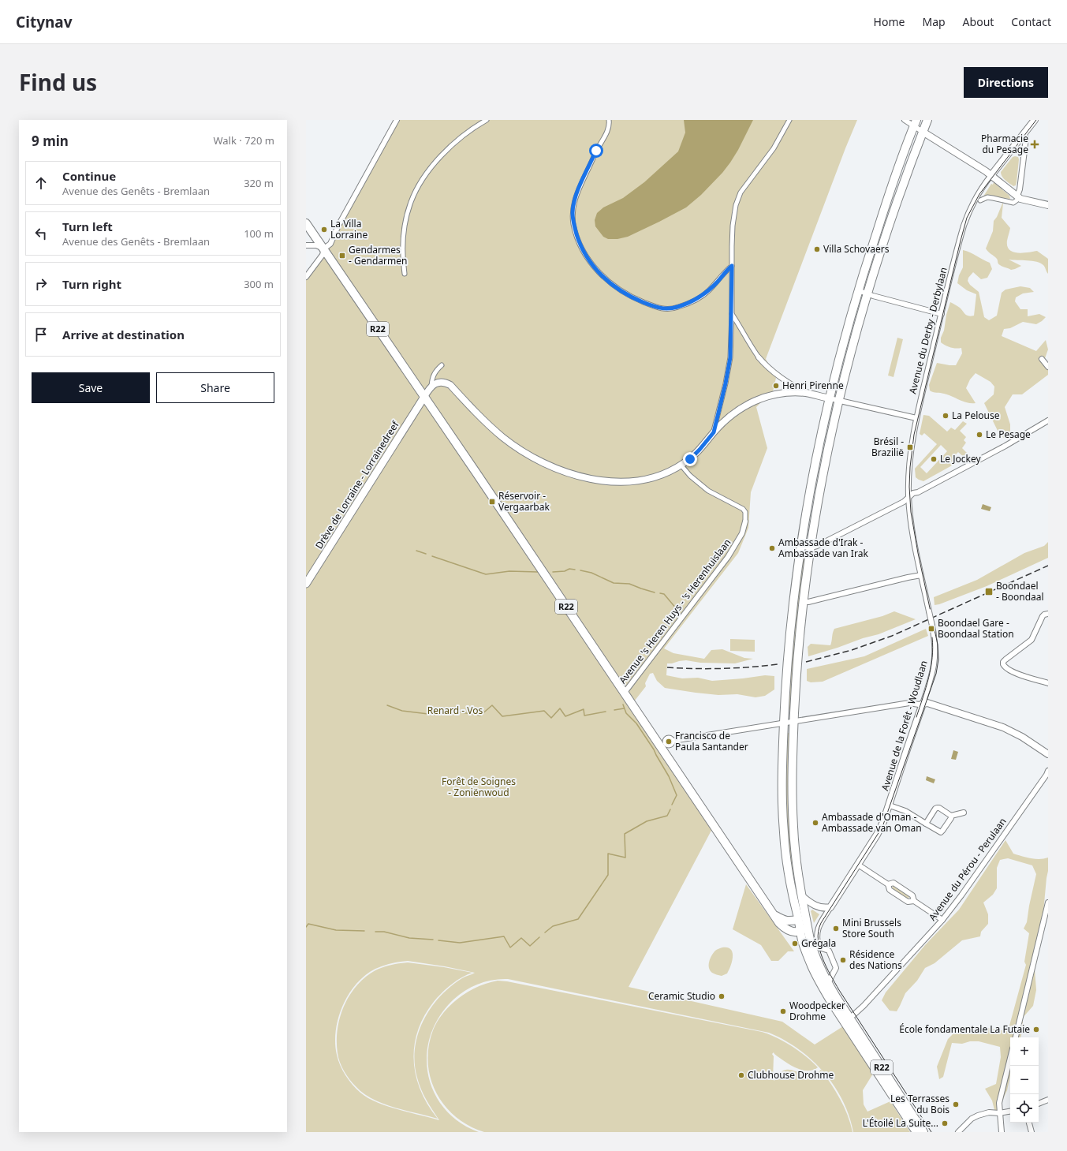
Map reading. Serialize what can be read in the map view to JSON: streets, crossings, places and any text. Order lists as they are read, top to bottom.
{
  "streets": {
    "main road": ["R22", "Drève de Lorraine - Lorrainedreef"],
    "street": [
      "Avenue du Derby - Derbylaan",
      "Avenue 's Heren Huys - 's Herenhuislaan",
      "Avenue de la Forêt - Woudlaan",
      "Avenue du Pérou - Perulaan"
    ]
  },
  "crossings": [
    ["R22", "Drève de Lorraine - Lorrainedreef"],
    ["R22", "Avenue 's Heren Huys - 's Herenhuislaan"],
    ["R22", "Avenue de la Forêt - Woudlaan"],
    ["R22", "Avenue du Pérou - Perulaan"],
    ["Avenue du Derby - Derbylaan", "Avenue de la Forêt - Woudlaan"]
  ],
  "parks": ["Renard - Vos", "Forêt de Soignes - Zoniënwoud"],
  "places": {
    "health": ["Pharmacie du Pesage"],
    "other": [
      "La Villa Lorraine",
      "Villa Schovaers",
      "Henri Pirenne",
      "La Pelouse",
      "Le Pesage",
      "Le Jockey",
      "Ambassade d'Irak - Ambassade van Irak",
      "Francisco de Paula Santander",
      "Ambassade d'Oman - Ambassade van Oman",
      "Mini Brussels Store South",
      "Grégala",
      "Résidence des Nations",
      "Ceramic Studio",
      "Woodpecker Drohme",
      "École fondamentale La Futaie",
      "Clubhouse Drohme",
      "Les Terrasses du Bois",
      "L'Étoilé La Suite..."
    ],
    "transit": [
      "Gendarmes - Gendarmen",
      "Brésil - Brazilië",
      "Réservoir - Vergaarbak",
      "Boondael - Boondaal",
      "Boondael Gare - Boondaal Station"
    ]
  },
  "page": {
    "header": "Citynav",
    "nav": [
      "Home",
      "Map",
      "About",
      "Contact"
    ],
    "title": "Find us",
    "buttons": [
      "Directions",
      ["Save", "Share"]
    ],
    "heading": ["9 min", "Walk · 720 m"],
    "list": [
      ["Continue", "Avenue des Genêts - Bremlaan", "320 m"],
      ["Turn left", "Avenue des Genêts - Bremlaan", "100 m"],
      ["Turn right", "300 m"],
      "Arrive at destination"
    ],
    "map_buttons": ["+", "−"]
  }
}
